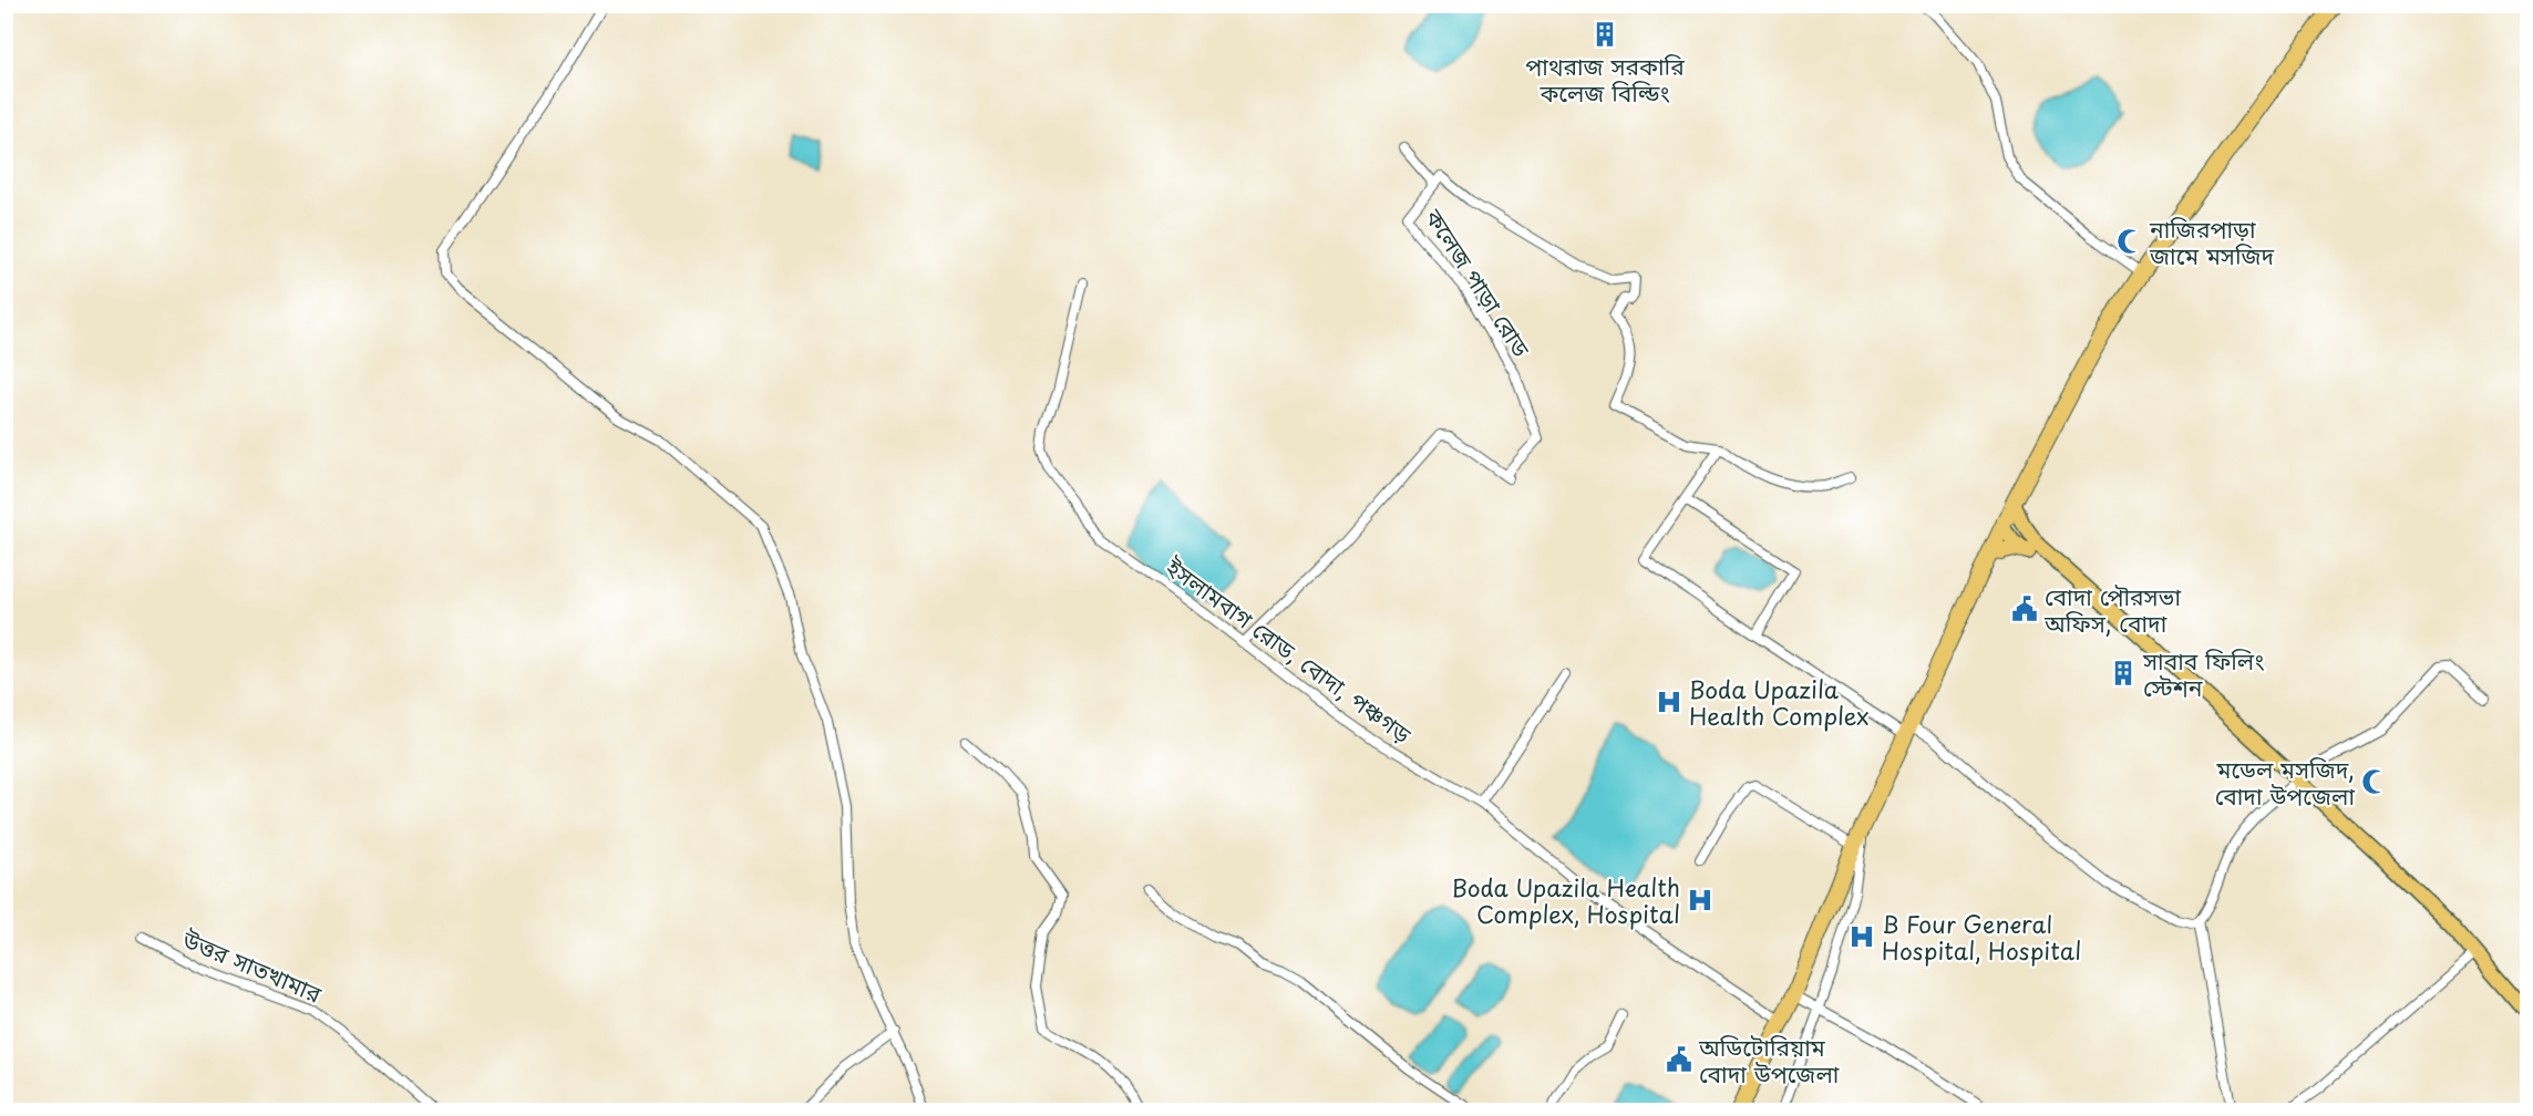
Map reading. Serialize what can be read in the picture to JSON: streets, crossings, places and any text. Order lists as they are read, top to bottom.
{
  "streets": {
    "street": ["কলেজ পাড়া রোড", "ইসলামবাগ রোড, বোদা, পঞ্চগড়", "উত্তর সাতখামার"]
  },
  "crossings": [
    ["কলেজ পাড়া রোড", "ইসলামবাগ রোড, বোদা, পঞ্চগড়"]
  ],
  "places": {
    "building": ["পাথরাজ সরকারি কলেজ বিল্ডিং", "সাবাব ফিলিং স্টেশন"],
    "mosque": ["নাজিরপাড়া জামে মসজিদ", "মডেল মসজিদ, বোদা উপজেলা"],
    "public building": ["বোদা পৌরসভা অফিস, বোদা", "অডিটোরিয়াম বোদা উপজেলা"],
    "hospital": ["Boda Upazila Health Complex", "Boda Upazila Health Complex, Hospital", "B Four General Hospital, Hospital"]
  }
}
